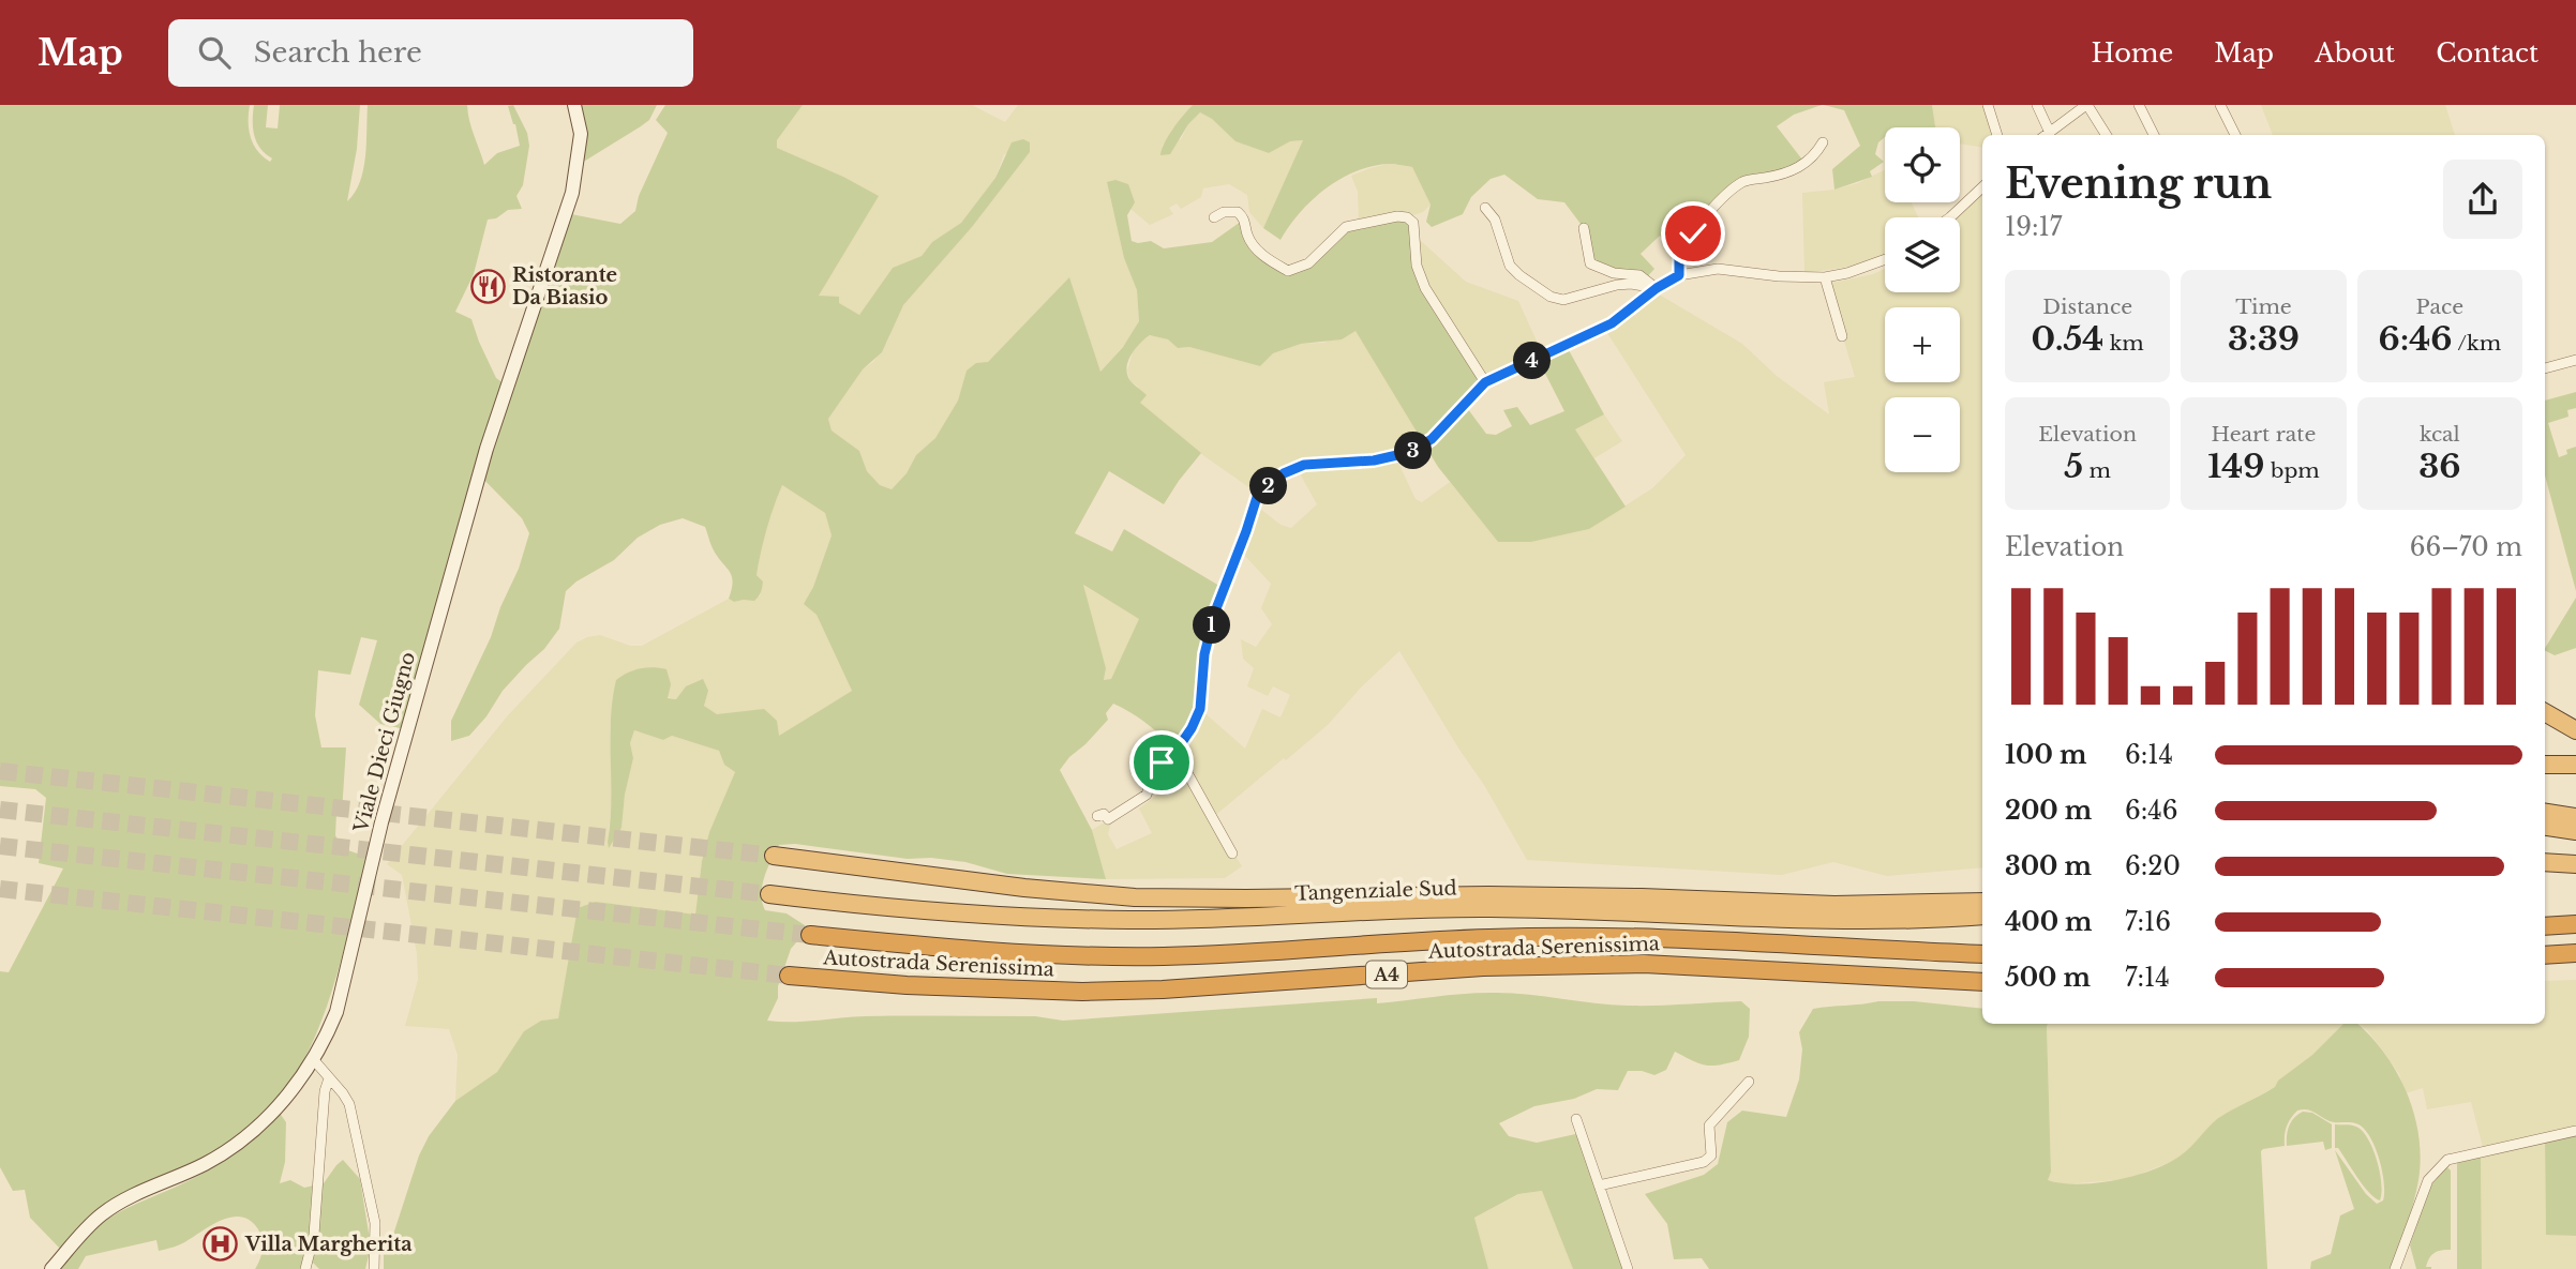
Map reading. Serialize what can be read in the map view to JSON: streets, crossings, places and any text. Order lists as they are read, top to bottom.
{
  "streets": {
    "highway": ["Tangenziale Sud", "Autostrada Serenissima", "A4"],
    "main road": ["Viale Dieci Giugno"]
  },
  "places": {
    "restaurant": ["Ristorante Da Biasio"],
    "hospital": ["Villa Margherita"]
  },
  "page": {
    "header": "Map",
    "search": "Search here",
    "nav": [
      "Home",
      "Map",
      "About",
      "Contact"
    ],
    "map_buttons": ["+", "−"],
    "heading": ["Evening run", "19:17"],
    "stats": [
      ["Distance", "0.54 km"],
      ["Time", "3:39"],
      ["Pace", "6:46 /km"],
      ["Elevation", "5 m"],
      ["Heart rate", "149 bpm"],
      ["kcal", "36"]
    ],
    "pins": [
      "4",
      "3",
      "2",
      "1"
    ],
    "chart": ["Elevation", "66–70 m"],
    "list": [
      {
        "name": "100 m",
        "note": "6:14"
      },
      {
        "name": "200 m",
        "note": "6:46"
      },
      {
        "name": "300 m",
        "note": "6:20"
      },
      {
        "name": "400 m",
        "note": "7:16"
      },
      {
        "name": "500 m",
        "note": "7:14"
      }
    ]
  }
}
